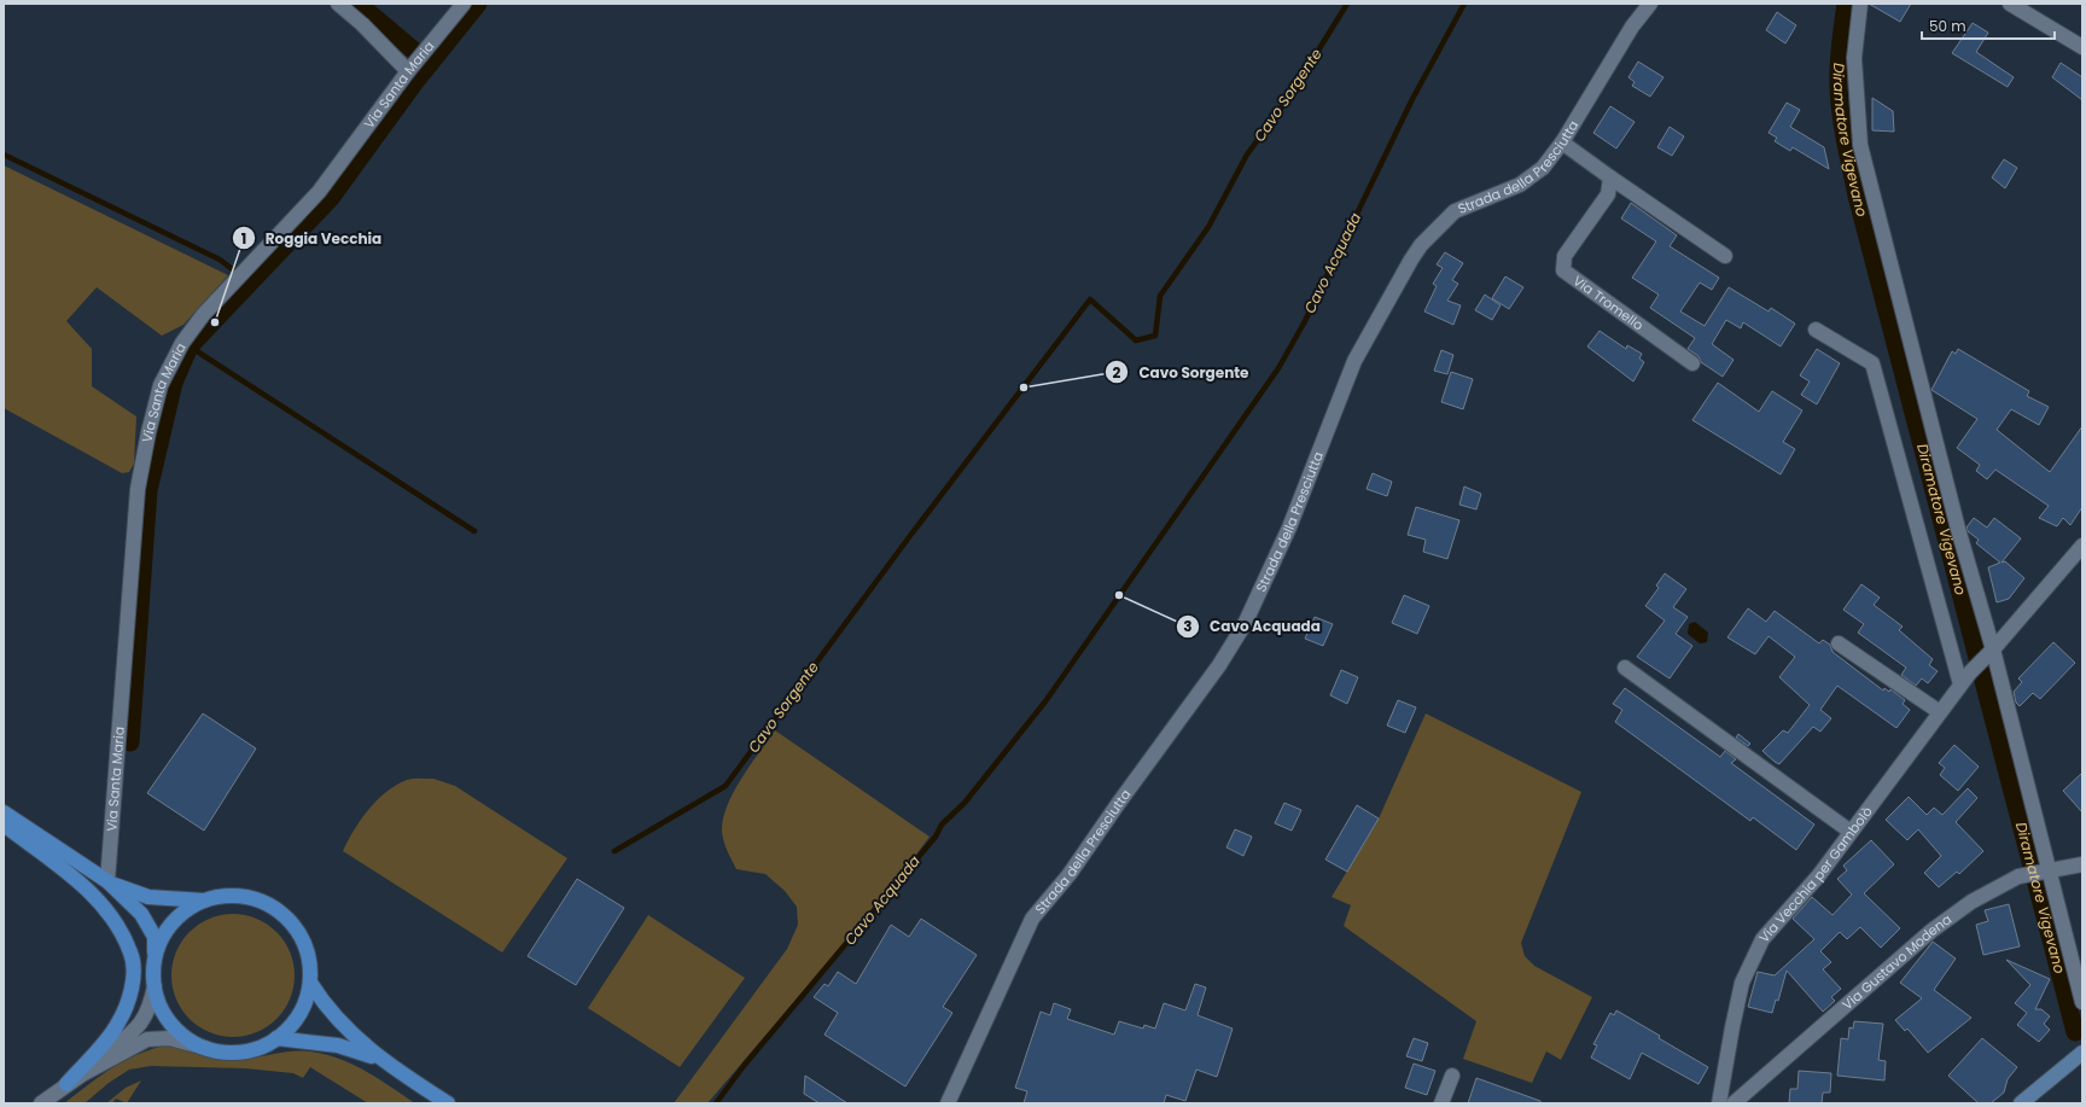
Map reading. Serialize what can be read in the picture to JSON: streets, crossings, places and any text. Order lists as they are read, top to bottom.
{
  "streets": {
    "street": [
      "Via Santa Maria",
      "Strada della Presciutta",
      "Via Tromello",
      "Via Vecchia per Gambolò",
      "Via Gustavo Modena"
    ]
  },
  "water": ["Cavo Sorgente", "Diramatore Vigevano", "Cavo Acquada"],
  "places": ["Roggia Vecchia", "Cavo Sorgente", "Cavo Acquada"],
  "scale_bar": "50 m"
}
